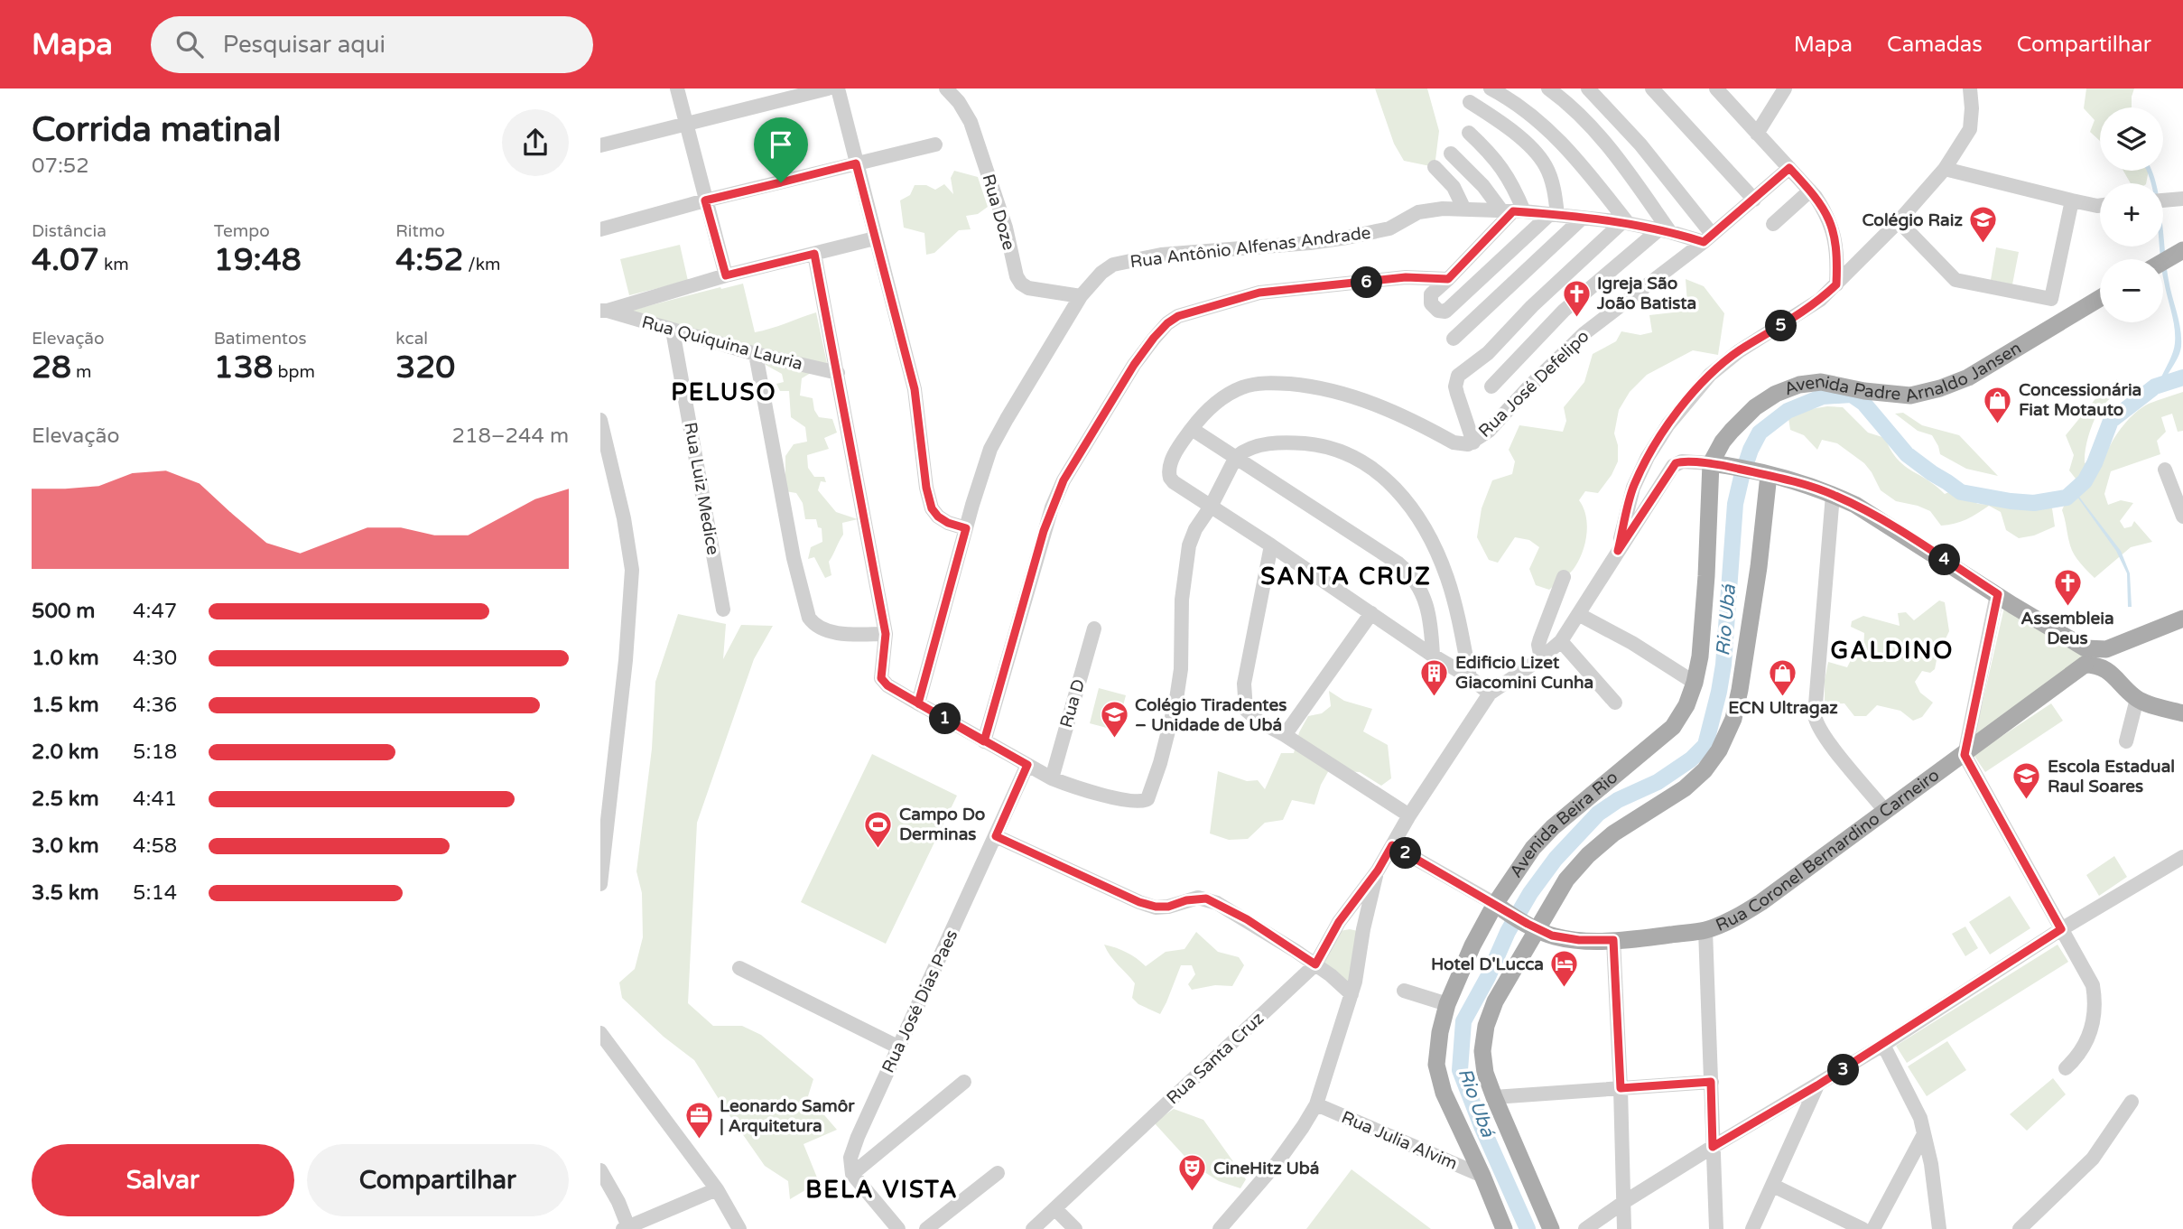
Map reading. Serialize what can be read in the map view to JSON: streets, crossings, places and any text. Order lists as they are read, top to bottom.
{
  "streets": {
    "main road": ["Avenida Padre Arnaldo Jansen", "Avenida Beira Rio", "Rua Coronel Bernardino Carneiro"],
    "street": [
      "Rua Doze",
      "Rua Antônio Alfenas Andrade",
      "Rua Quiquina Lauria",
      "Rua José Defelipo",
      "Rua Luiz Medice",
      "Rua D",
      "Rua José Dias Paes",
      "Rua Santa Cruz",
      "Rua Julia Alvim"
    ]
  },
  "crossings": [
    ["Rua Doze", "Rua Antônio Alfenas Andrade"],
    ["Rua Antônio Alfenas Andrade", "Rua José Defelipo"],
    ["Rua Quiquina Lauria", "Rua Luiz Medice"],
    ["Avenida Padre Arnaldo Jansen", "Avenida Beira Rio"],
    ["Avenida Beira Rio", "Rua Coronel Bernardino Carneiro"],
    ["Avenida Beira Rio", "Rua Julia Alvim"]
  ],
  "districts": [
    "PELUSO",
    "SANTA CRUZ",
    "GALDINO",
    "BELA VISTA"
  ],
  "water": ["Rio Ubá"],
  "places": {
    "school or university": ["Colégio Raiz", "Colégio Tiradentes – Unidade de Ubá", "Escola Estadual Raul Soares"],
    "church": ["Igreja São João Batista", "Assembleia Deus"],
    "shop": ["Concessionária Fiat Motauto", "ECN Ultragaz"],
    "building": ["Edificio Lizet Giacomini Cunha"],
    "sports": ["Campo Do Derminas"],
    "hotel": ["Hotel D'Lucca"],
    "office": ["Leonardo Samôr | Arquitetura"],
    "theatre": ["CineHitz Ubá"]
  },
  "page": {
    "header": "Mapa",
    "search": "Pesquisar aqui",
    "nav": ["Mapa", "Camadas", "Compartilhar"],
    "heading": ["Corrida matinal", "07:52"],
    "map_buttons": ["+", "−"],
    "stats": [
      ["Distância", "4.07 km"],
      ["Tempo", "19:48"],
      ["Ritmo", "4:52 /km"],
      ["Elevação", "28 m"],
      ["Batimentos", "138 bpm"],
      ["kcal", "320"]
    ],
    "pins": [
      "6",
      "5",
      "4",
      "1",
      "2",
      "3"
    ],
    "chart": ["Elevação", "218–244 m"],
    "list": [
      {
        "name": "500 m",
        "note": "4:47"
      },
      {
        "name": "1.0 km",
        "note": "4:30"
      },
      {
        "name": "1.5 km",
        "note": "4:36"
      },
      {
        "name": "2.0 km",
        "note": "5:18"
      },
      {
        "name": "2.5 km",
        "note": "4:41"
      },
      {
        "name": "3.0 km",
        "note": "4:58"
      },
      {
        "name": "3.5 km",
        "note": "5:14"
      }
    ],
    "buttons": ["Salvar", "Compartilhar"]
  }
}
